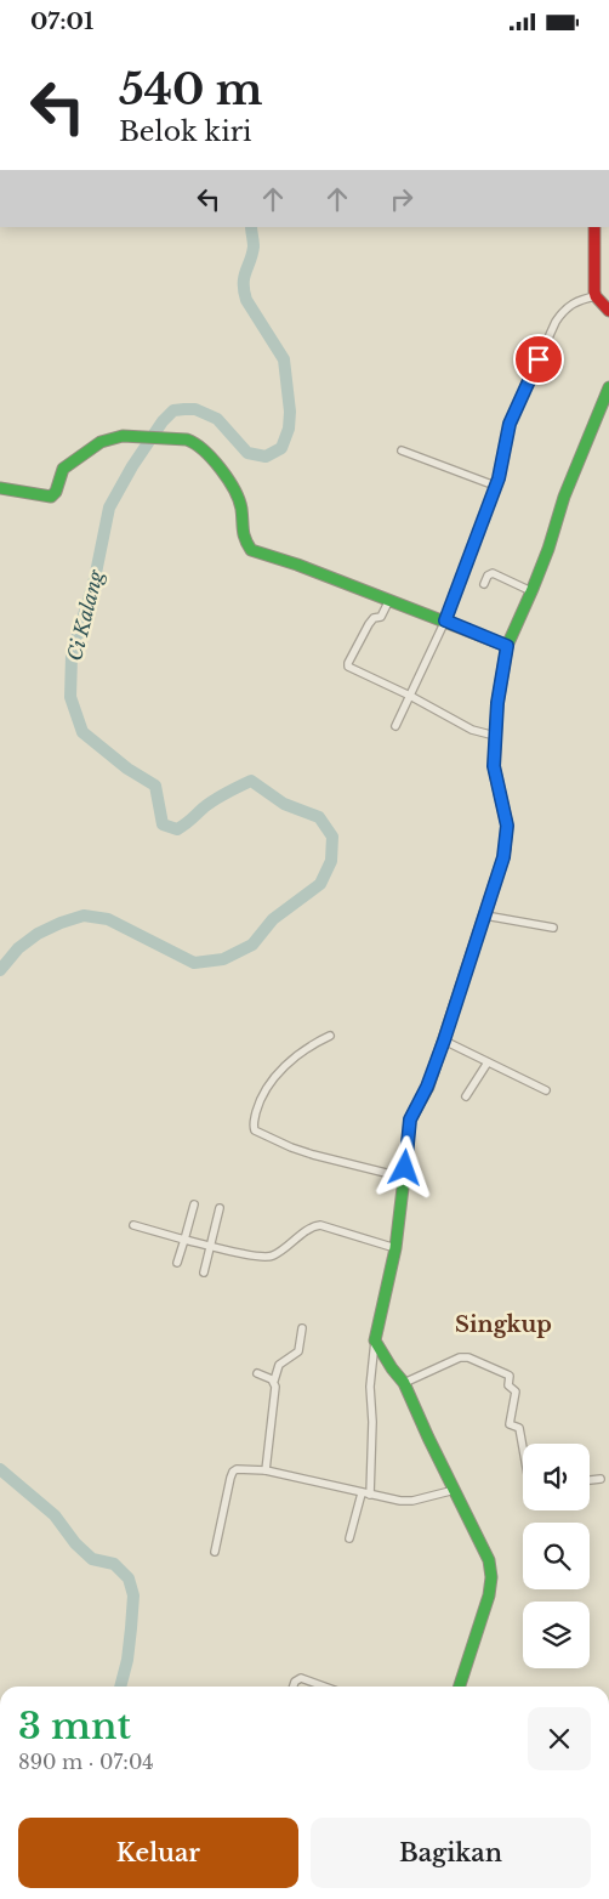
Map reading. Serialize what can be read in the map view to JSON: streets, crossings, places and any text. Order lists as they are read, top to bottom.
{
  "districts": ["Singkup"],
  "water": ["Ci Kalang"],
  "page": {
    "status": "07:01",
    "turn": ["540 m", "Belok kiri"],
    "heading": ["3 mnt", "890 m · 07:04"],
    "buttons": ["Keluar", "Bagikan"]
  }
}
